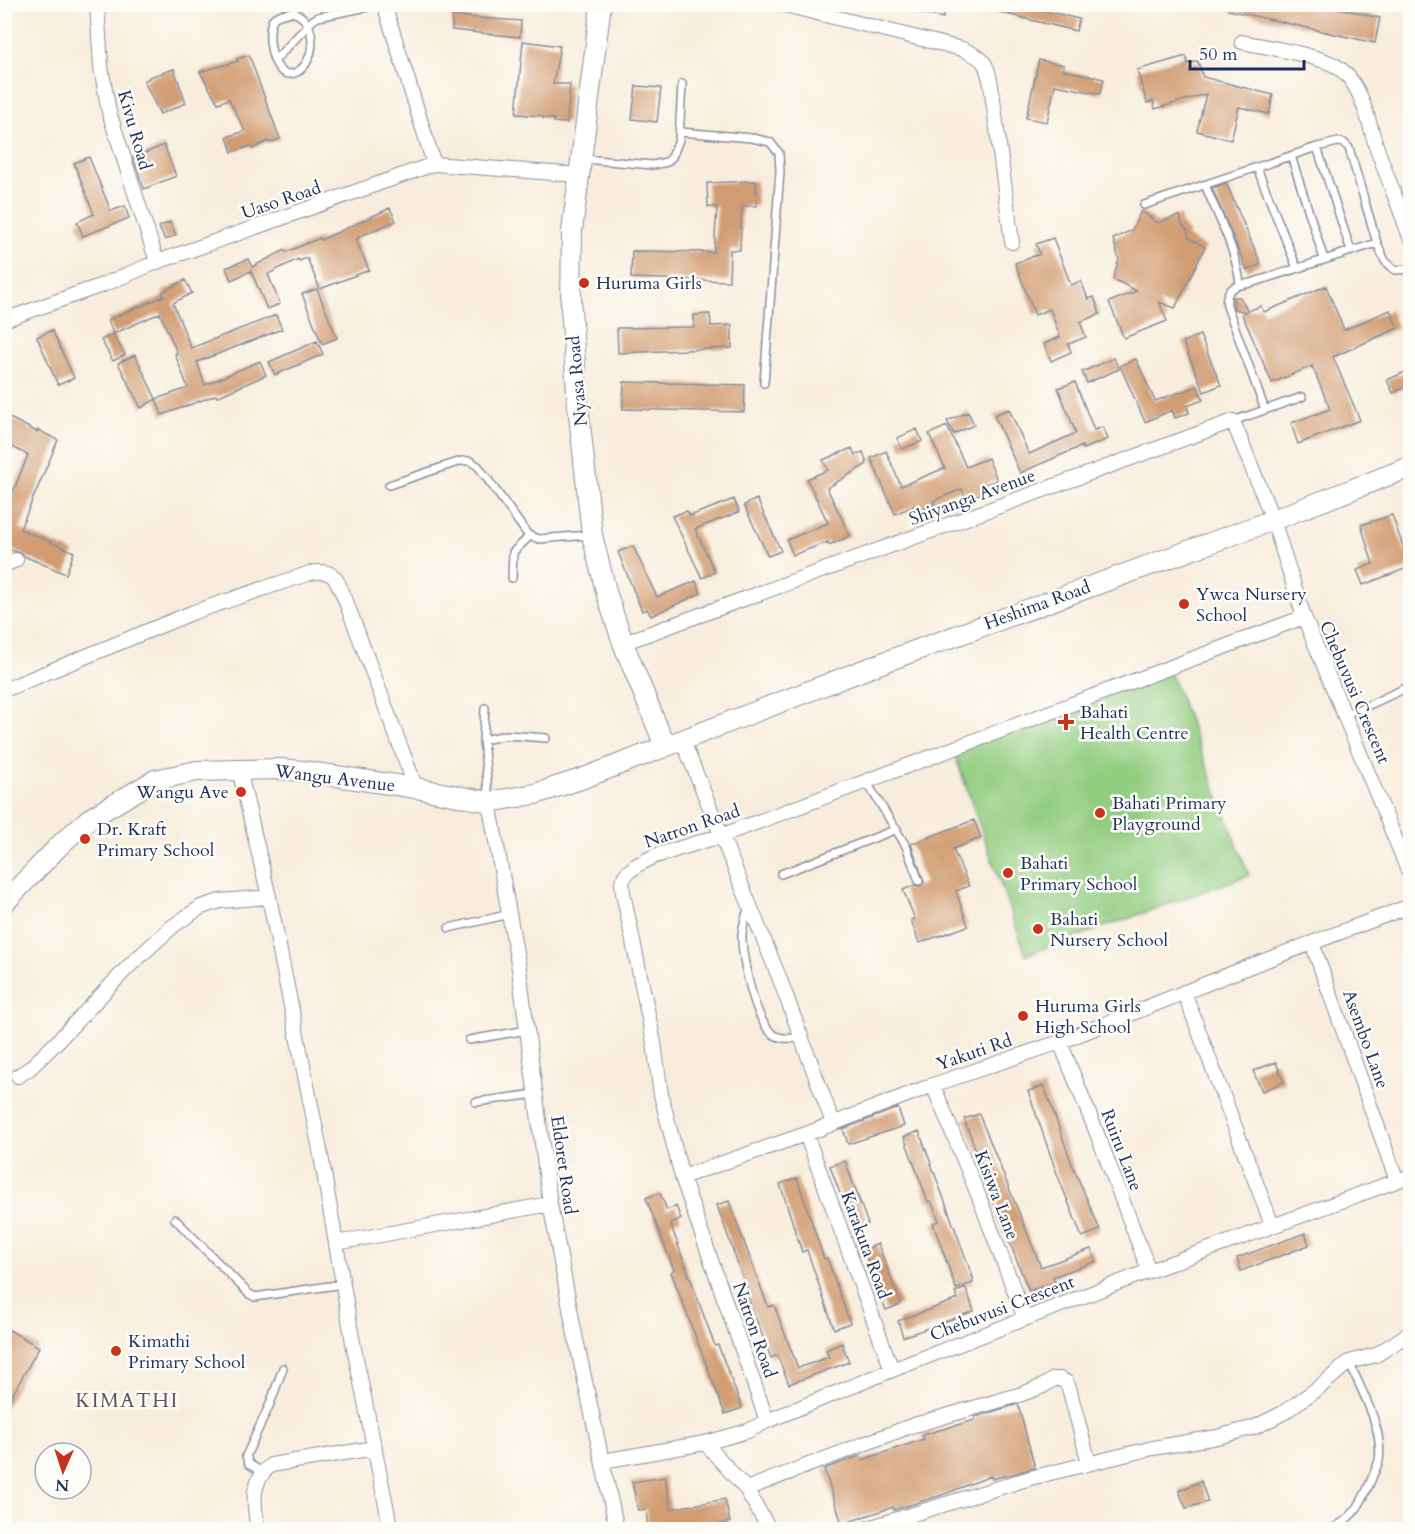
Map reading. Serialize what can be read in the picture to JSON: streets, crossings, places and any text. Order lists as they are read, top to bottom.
{
  "streets": {
    "street": [
      "Kivu Road",
      "Uaso Road",
      "Nyasa Road",
      "Shiyanga Avenue",
      "Heshima Road",
      "Chebuvusi Crescent",
      "Wangu Avenue",
      "Natron Road",
      "Asembo Lane",
      "Yakuti Rd",
      "Ruiru Lane",
      "Eldoret Road",
      "Kisiwa Lane",
      "Karakuta Road"
    ]
  },
  "crossings": [
    ["Kivu Road", "Uaso Road"],
    ["Uaso Road", "Nyasa Road"],
    ["Nyasa Road", "Shiyanga Avenue"],
    ["Nyasa Road", "Heshima Road"],
    ["Nyasa Road", "Wangu Avenue"],
    ["Heshima Road", "Chebuvusi Crescent"],
    ["Heshima Road", "Wangu Avenue"],
    ["Chebuvusi Crescent", "Natron Road"],
    ["Chebuvusi Crescent", "Asembo Lane"],
    ["Chebuvusi Crescent", "Ruiru Lane"],
    ["Chebuvusi Crescent", "Eldoret Road"],
    ["Chebuvusi Crescent", "Kisiwa Lane"],
    ["Chebuvusi Crescent", "Karakuta Road"],
    ["Wangu Avenue", "Eldoret Road"],
    ["Natron Road", "Yakuti Rd"],
    ["Asembo Lane", "Yakuti Rd"],
    ["Yakuti Rd", "Ruiru Lane"],
    ["Yakuti Rd", "Kisiwa Lane"],
    ["Yakuti Rd", "Karakuta Road"]
  ],
  "districts": ["KIMATHI"],
  "places": {
    "other": [
      "Huruma Girls",
      "Ywca Nursery School",
      "Wangu Ave",
      "Bahati Primary Playground",
      "Dr. Kraft Primary School",
      "Bahati Primary School",
      "Bahati Nursery School",
      "Huruma Girls High School",
      "Kimathi Primary School"
    ],
    "health": ["Bahati Health Centre"]
  },
  "scale_bar": "50 m",
  "north": "bottom"
}
